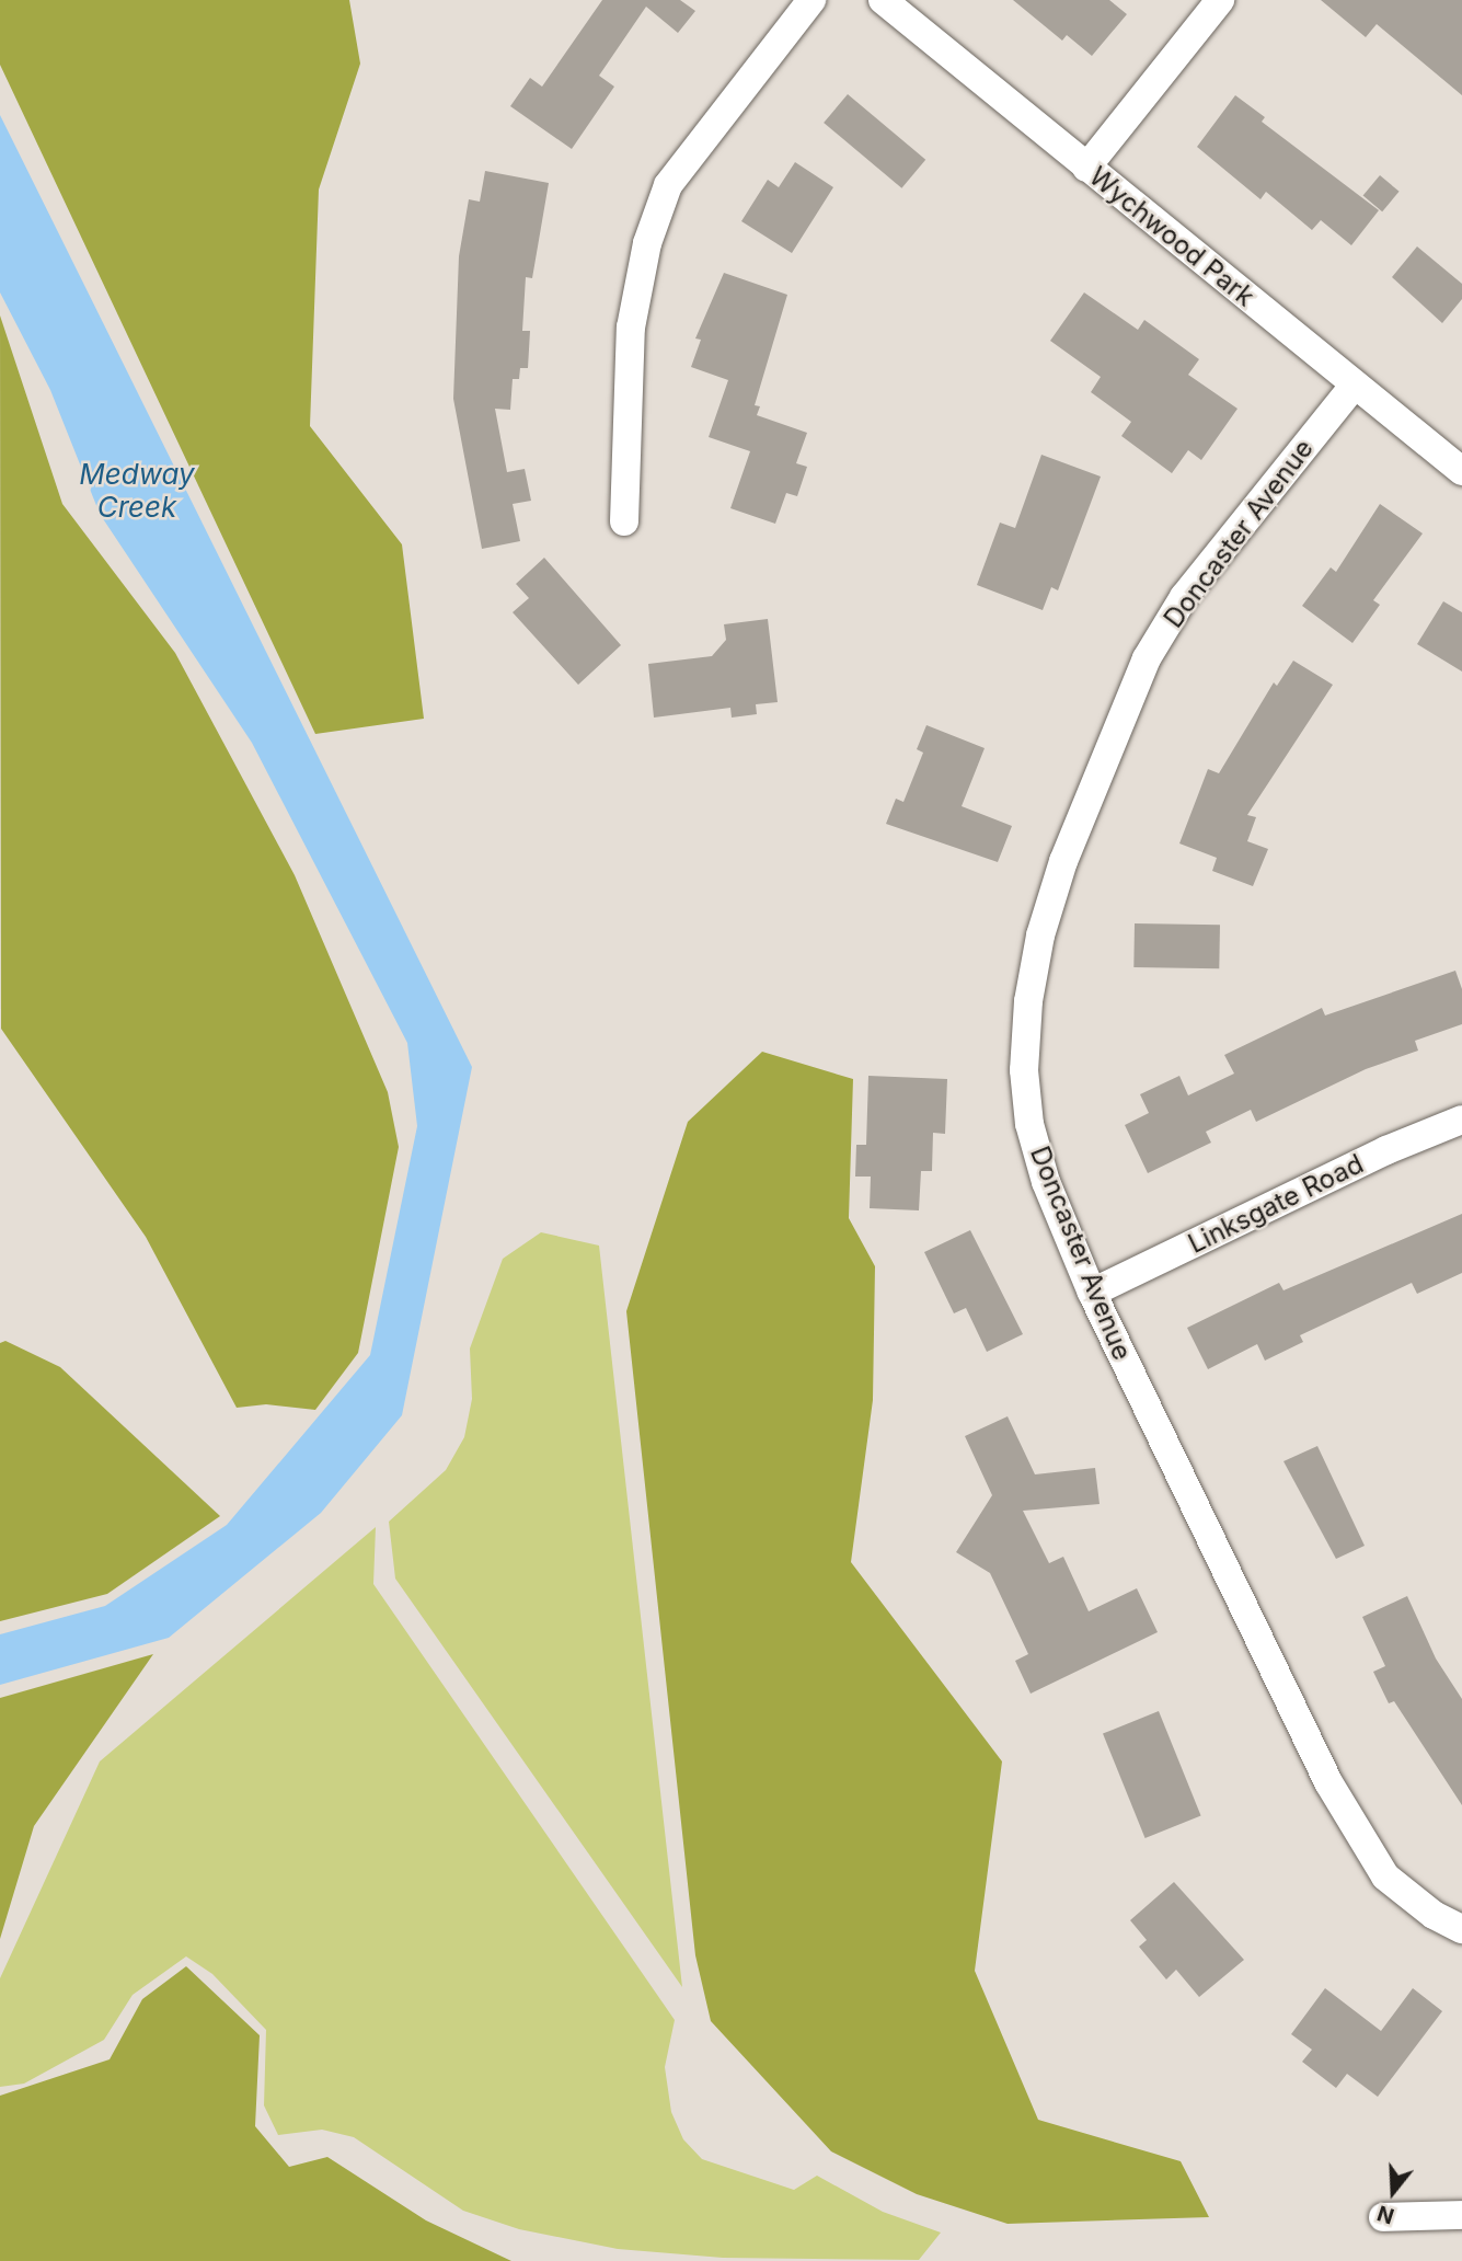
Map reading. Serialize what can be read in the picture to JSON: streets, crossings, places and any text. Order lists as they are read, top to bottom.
{
  "streets": {
    "street": ["Wychwood Park", "Doncaster Avenue", "Linksgate Road"]
  },
  "crossings": [
    ["Wychwood Park", "Doncaster Avenue"],
    ["Doncaster Avenue", "Linksgate Road"]
  ],
  "water": ["Medway Creek"],
  "north": "bottom"
}
